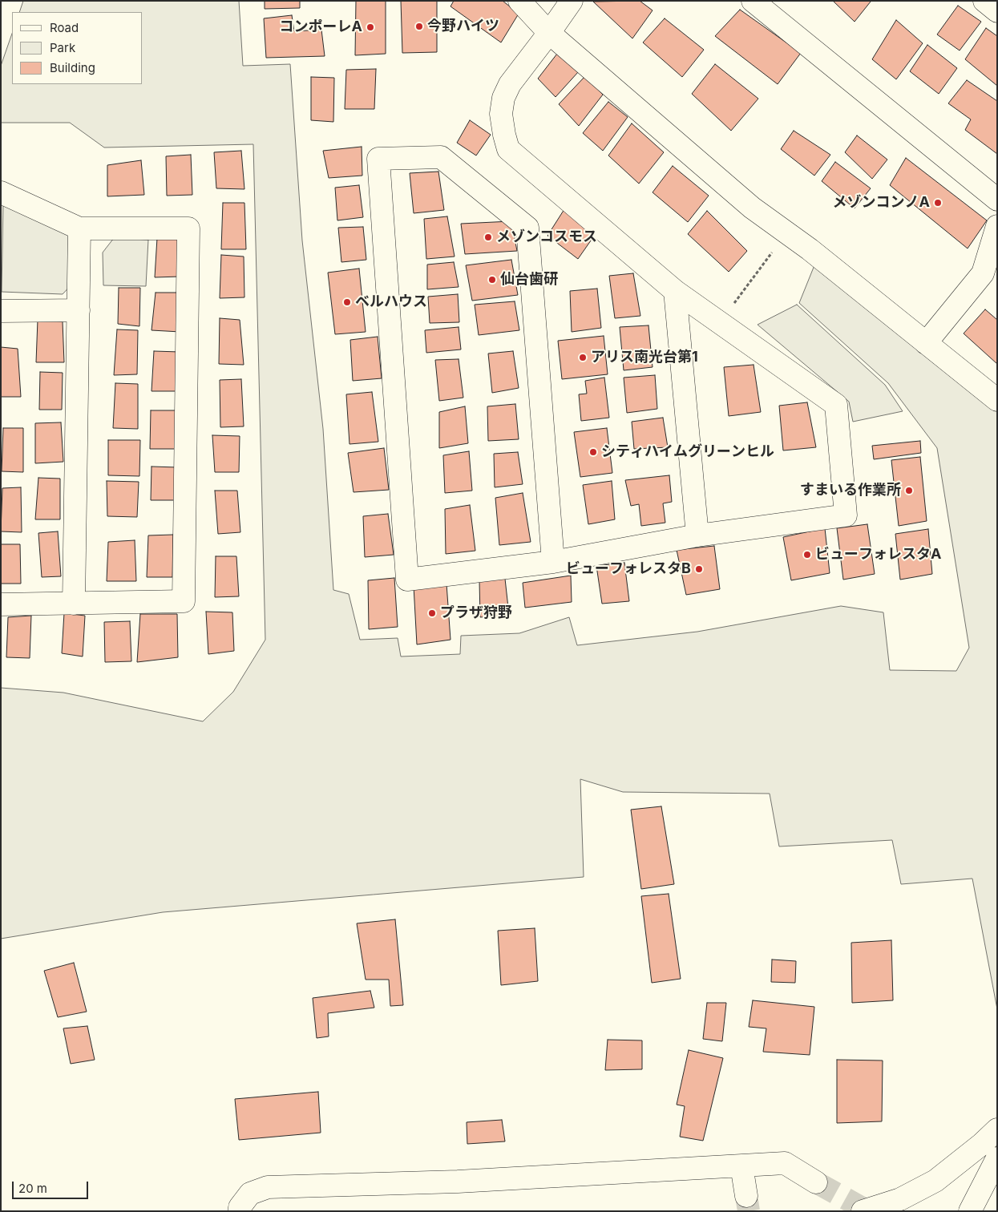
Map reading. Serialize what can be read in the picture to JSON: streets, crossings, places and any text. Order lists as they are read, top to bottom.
{
  "places": [
    "今野ハイツ",
    "コンポーレA",
    "メゾンコンノA",
    "メゾンコスモス",
    "仙台歯研",
    "ベルハウス",
    "アリス南光台第1",
    "シティハイムグリーンヒル",
    "すまいる作業所",
    "ビューフォレスタA",
    "ビューフォレスタB",
    "プラザ狩野"
  ],
  "legend": ["Road", "Park", "Building"],
  "scale_bar": "20 m"
}
